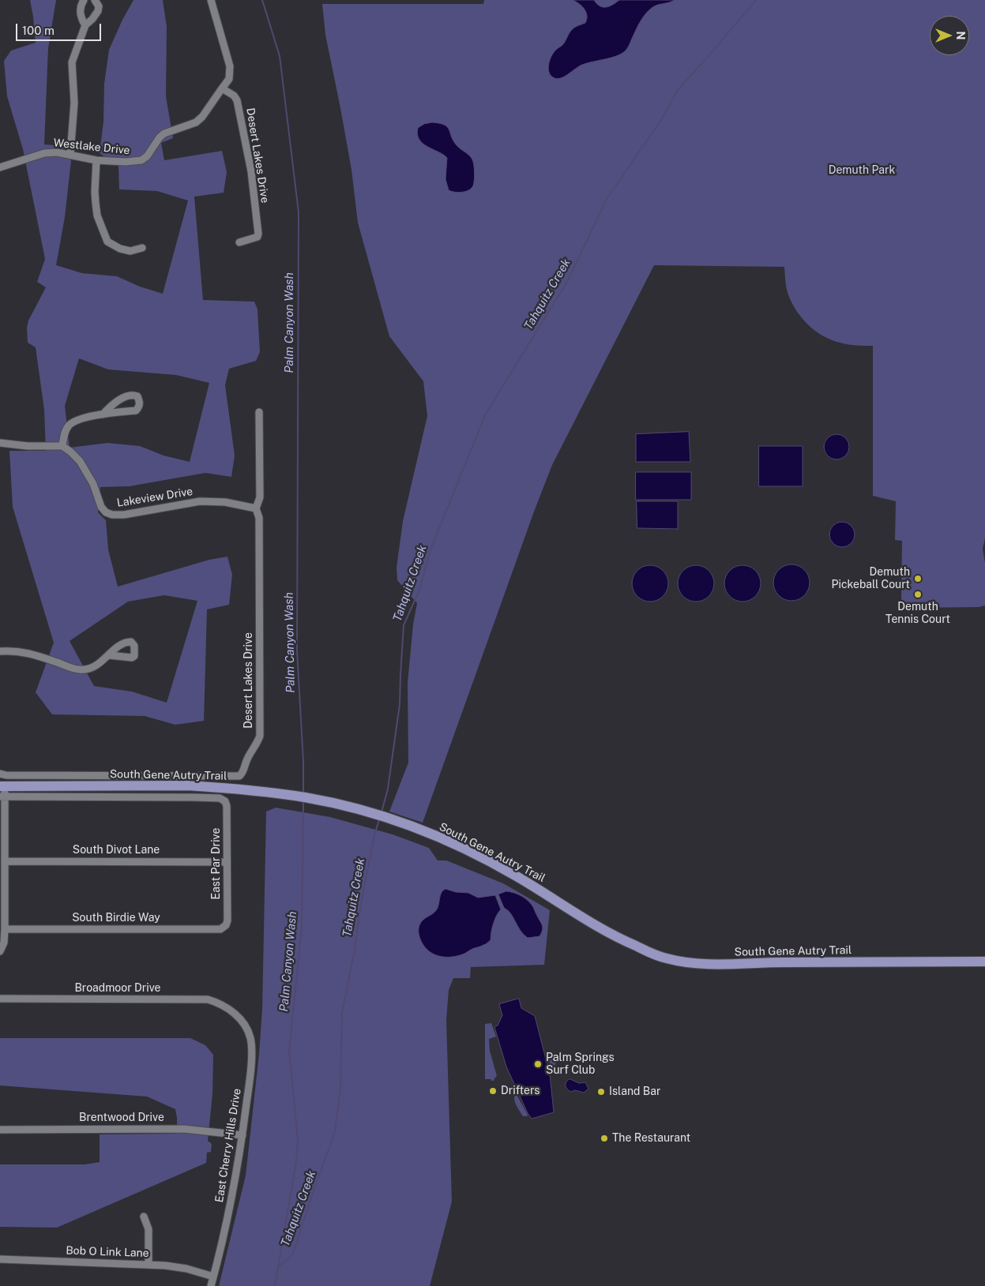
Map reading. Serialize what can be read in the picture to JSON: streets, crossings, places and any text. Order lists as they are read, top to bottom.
{
  "streets": {
    "main road": ["South Gene Autry Trail"],
    "street": [
      "Westlake Drive",
      "Desert Lakes Drive",
      "Lakeview Drive",
      "South Divot Lane",
      "East Par Drive",
      "South Birdie Way",
      "Broadmoor Drive",
      "Brentwood Drive",
      "East Cherry Hills Drive",
      "Bob O Link Lane"
    ]
  },
  "crossings": [
    ["Westlake Drive", "Desert Lakes Drive"],
    ["Desert Lakes Drive", "Lakeview Drive"],
    ["South Gene Autry Trail", "East Par Drive"],
    ["South Divot Lane", "East Par Drive"],
    ["East Par Drive", "South Birdie Way"],
    ["Broadmoor Drive", "East Cherry Hills Drive"],
    ["Brentwood Drive", "East Cherry Hills Drive"],
    ["East Cherry Hills Drive", "Bob O Link Lane"]
  ],
  "water": ["Tahquitz Creek", "Palm Canyon Wash"],
  "parks": ["Demuth Park"],
  "places": [
    "Demuth Pickeball Court",
    "Demuth Tennis Court",
    "Palm Springs Surf Club",
    "Drifters",
    "Island Bar",
    "The Restaurant"
  ],
  "scale_bar": "100 m",
  "north": "right"
}
